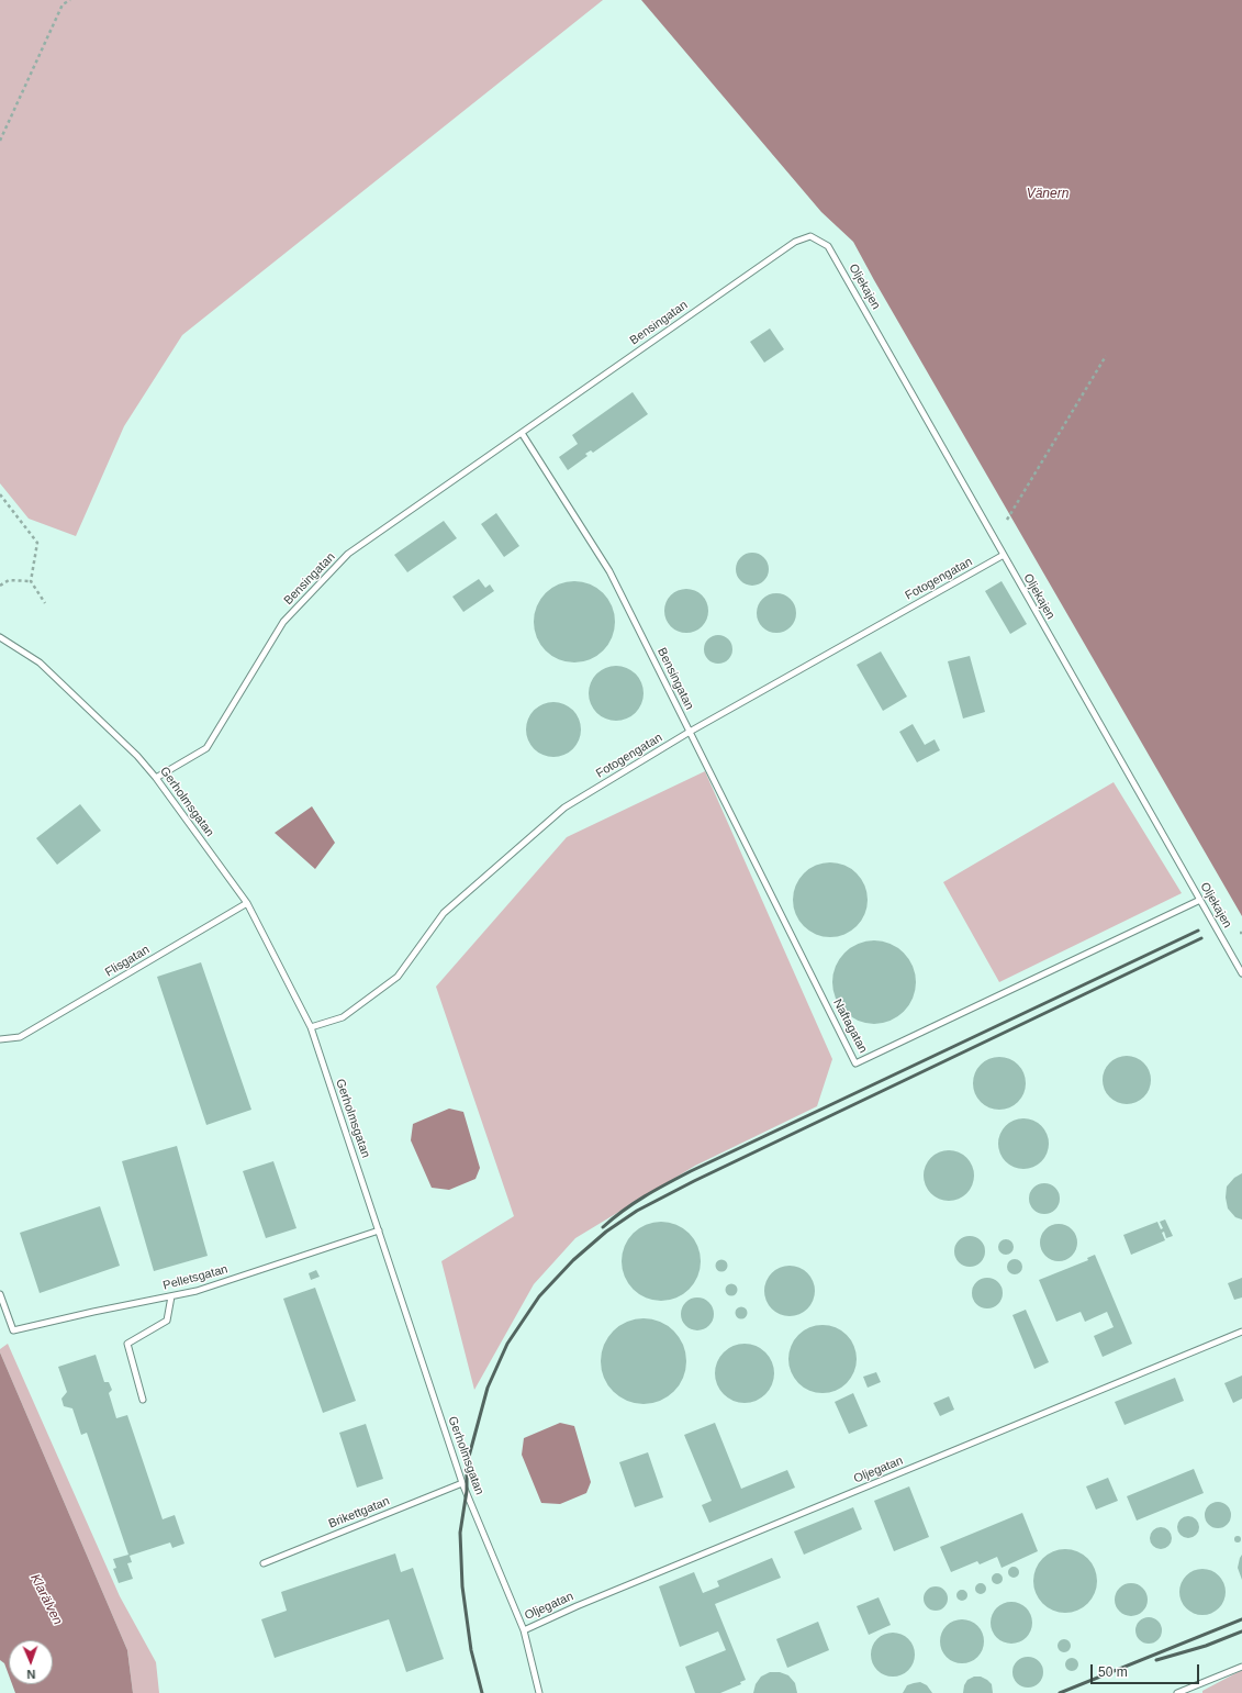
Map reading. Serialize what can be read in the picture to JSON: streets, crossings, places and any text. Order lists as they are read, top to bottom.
{
  "streets": {
    "lane": [
      "Oljekajen",
      "Bensingatan",
      "Fotogengatan",
      "Gerholmsgatan",
      "Flisgatan",
      "Naftagatan",
      "Pelletsgatan",
      "Oljegatan",
      "Brikettgatan"
    ]
  },
  "crossings": [
    ["Oljekajen", "Bensingatan"],
    ["Oljekajen", "Fotogengatan"],
    ["Oljekajen", "Naftagatan"],
    ["Bensingatan", "Fotogengatan"],
    ["Bensingatan", "Gerholmsgatan"],
    ["Bensingatan", "Naftagatan"],
    ["Fotogengatan", "Gerholmsgatan"],
    ["Fotogengatan", "Naftagatan"],
    ["Gerholmsgatan", "Flisgatan"],
    ["Gerholmsgatan", "Pelletsgatan"],
    ["Gerholmsgatan", "Oljegatan"],
    ["Gerholmsgatan", "Brikettgatan"]
  ],
  "water": ["Vänern", "Klarälven"],
  "scale_bar": "50 m",
  "north": "bottom"
}
